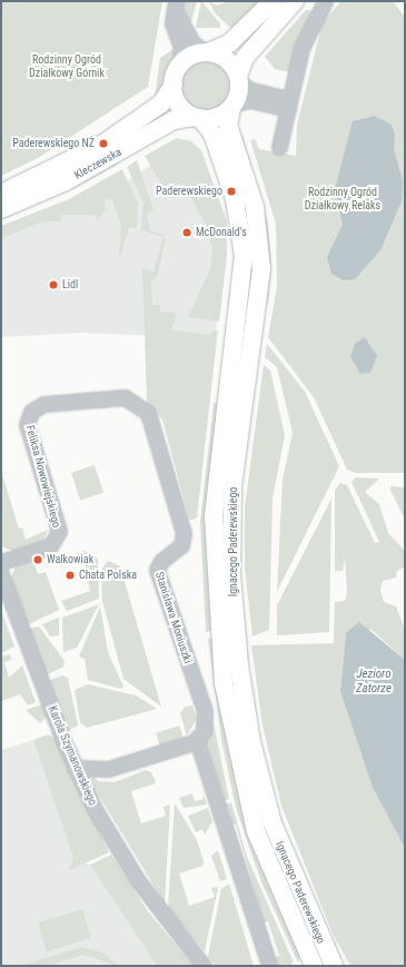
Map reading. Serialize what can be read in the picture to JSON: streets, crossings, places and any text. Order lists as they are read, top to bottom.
{
  "streets": {
    "main road": ["Kleczewska", "Ignacego Paderewskiego"],
    "street": ["Feliksa Nowowiejskiego", "Stanisława Moniuszki", "Karola Szymanowskiego"]
  },
  "crossings": [
    ["Kleczewska", "Ignacego Paderewskiego"],
    ["Feliksa Nowowiejskiego", "Stanisława Moniuszki"]
  ],
  "water": ["Jezioro Zatorze"],
  "parks": ["Rodzinny Ogród Działkowy Górnik", "Rodzinny Ogród Działkowy Relaks"],
  "places": [
    "Paderewskiego NŻ",
    "Paderewskiego",
    "McDonald's",
    "Lidl",
    "Walkowiak",
    "Chata Polska"
  ]
}
